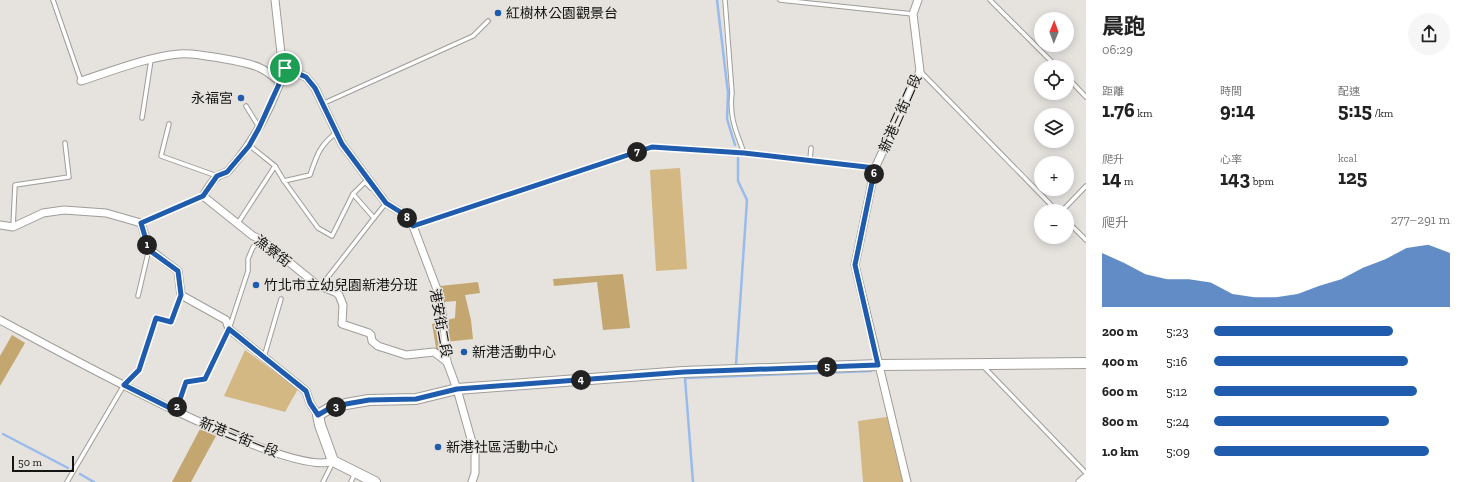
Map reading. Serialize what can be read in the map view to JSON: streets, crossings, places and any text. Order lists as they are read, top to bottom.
{
  "streets": {
    "street": [
      "新港三街二段",
      "漁寮街",
      "港安街二段",
      "新港三街一段"
    ]
  },
  "crossings": [
    ["漁寮街", "港安街二段"]
  ],
  "places": [
    "紅樹林公園觀景台",
    "永福宮",
    "竹北市立幼兒園新港分班",
    "新港活動中心",
    "新港社區活動中心"
  ],
  "scale_bar": "50 m",
  "north": "top",
  "page": {
    "heading": ["晨跑", "06:29"],
    "map_buttons": ["+", "−"],
    "stats": [
      ["距離", "1.76 km"],
      ["時間", "9:14"],
      ["配速", "5:15 /km"],
      ["爬升", "14 m"],
      ["心率", "143 bpm"],
      ["kcal", "125"]
    ],
    "pins": [
      "7",
      "6",
      "8",
      "1",
      "5",
      "4",
      "2",
      "3"
    ],
    "chart": ["爬升", "277–291 m"],
    "list": [
      {
        "name": "200 m",
        "note": "5:23"
      },
      {
        "name": "400 m",
        "note": "5:16"
      },
      {
        "name": "600 m",
        "note": "5:12"
      },
      {
        "name": "800 m",
        "note": "5:24"
      },
      {
        "name": "1.0 km",
        "note": "5:09"
      }
    ],
    "scale": "50 m"
  }
}
